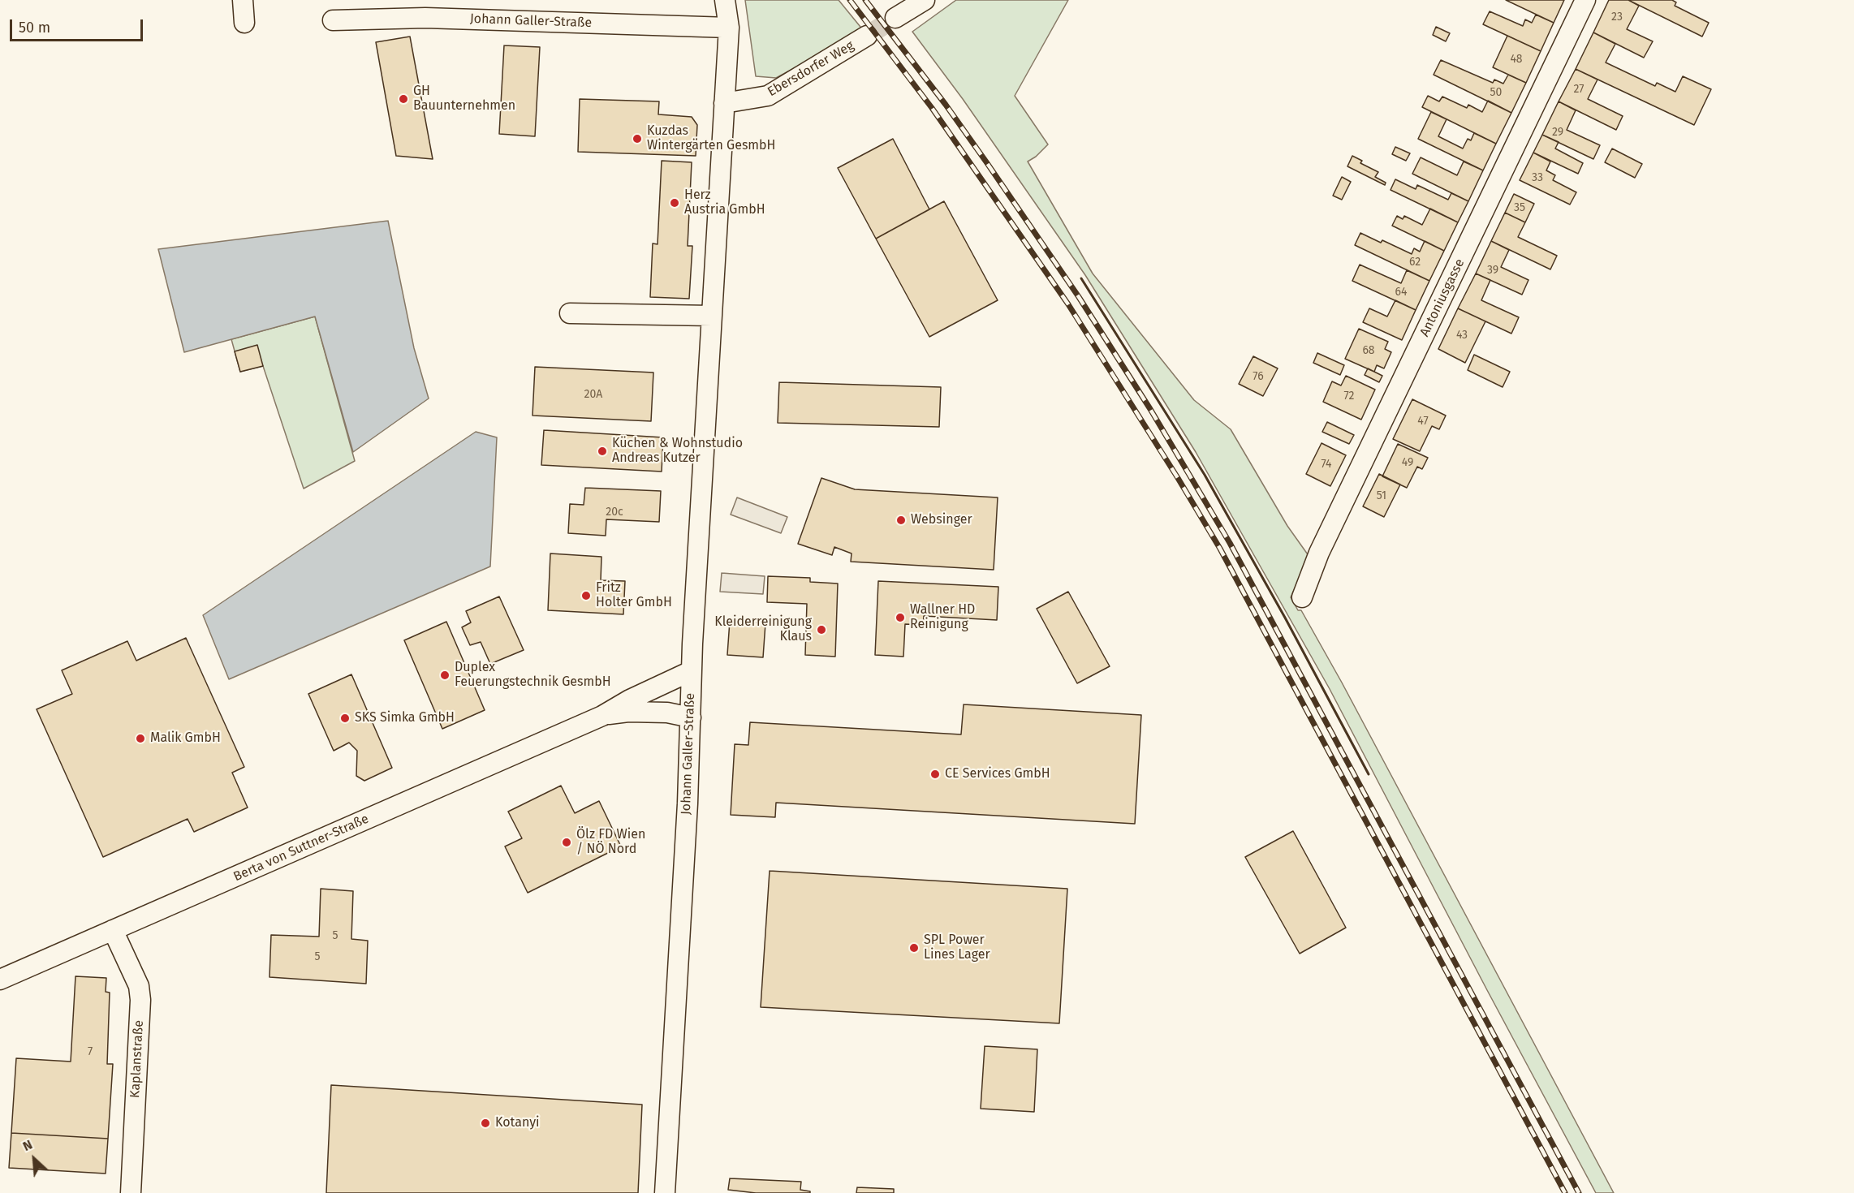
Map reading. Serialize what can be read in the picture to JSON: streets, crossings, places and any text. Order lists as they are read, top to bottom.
{
  "streets": {
    "street": [
      "Johann Galler-Straße",
      "Ebersdorfer Weg",
      "Antoniusgasse",
      "Berta von Suttner-Straße",
      "Kaplanstraße"
    ]
  },
  "crossings": [
    ["Johann Galler-Straße", "Ebersdorfer Weg"],
    ["Johann Galler-Straße", "Berta von Suttner-Straße"],
    ["Berta von Suttner-Straße", "Kaplanstraße"]
  ],
  "places": [
    "GH Bauunternehmen",
    "Kuzdas Wintergärten GesmbH",
    "Herz Austria GmbH",
    "Küchen & Wohnstudio Andreas Kutzer",
    "Websinger",
    "Fritz Holter GmbH",
    "Wallner HD Reinigung",
    "Kleiderreinigung Klaus",
    "Duplex Feuerungstechnik GesmbH",
    "SKS Simka GmbH",
    "Malik GmbH",
    "CE Services GmbH",
    "Ölz FD Wien / NÖ Nord",
    "SPL Power Lines Lager",
    "Kotanyi"
  ],
  "house_numbers": [
    "23",
    "48",
    "27",
    "50",
    "29",
    "33",
    "35",
    "62",
    "39",
    "64",
    "43",
    "68",
    "76",
    "20A",
    "72",
    "47",
    "49",
    "74",
    "51",
    "20c",
    "5",
    "5",
    "7"
  ],
  "scale_bar": "50 m",
  "north": "top left"
}
